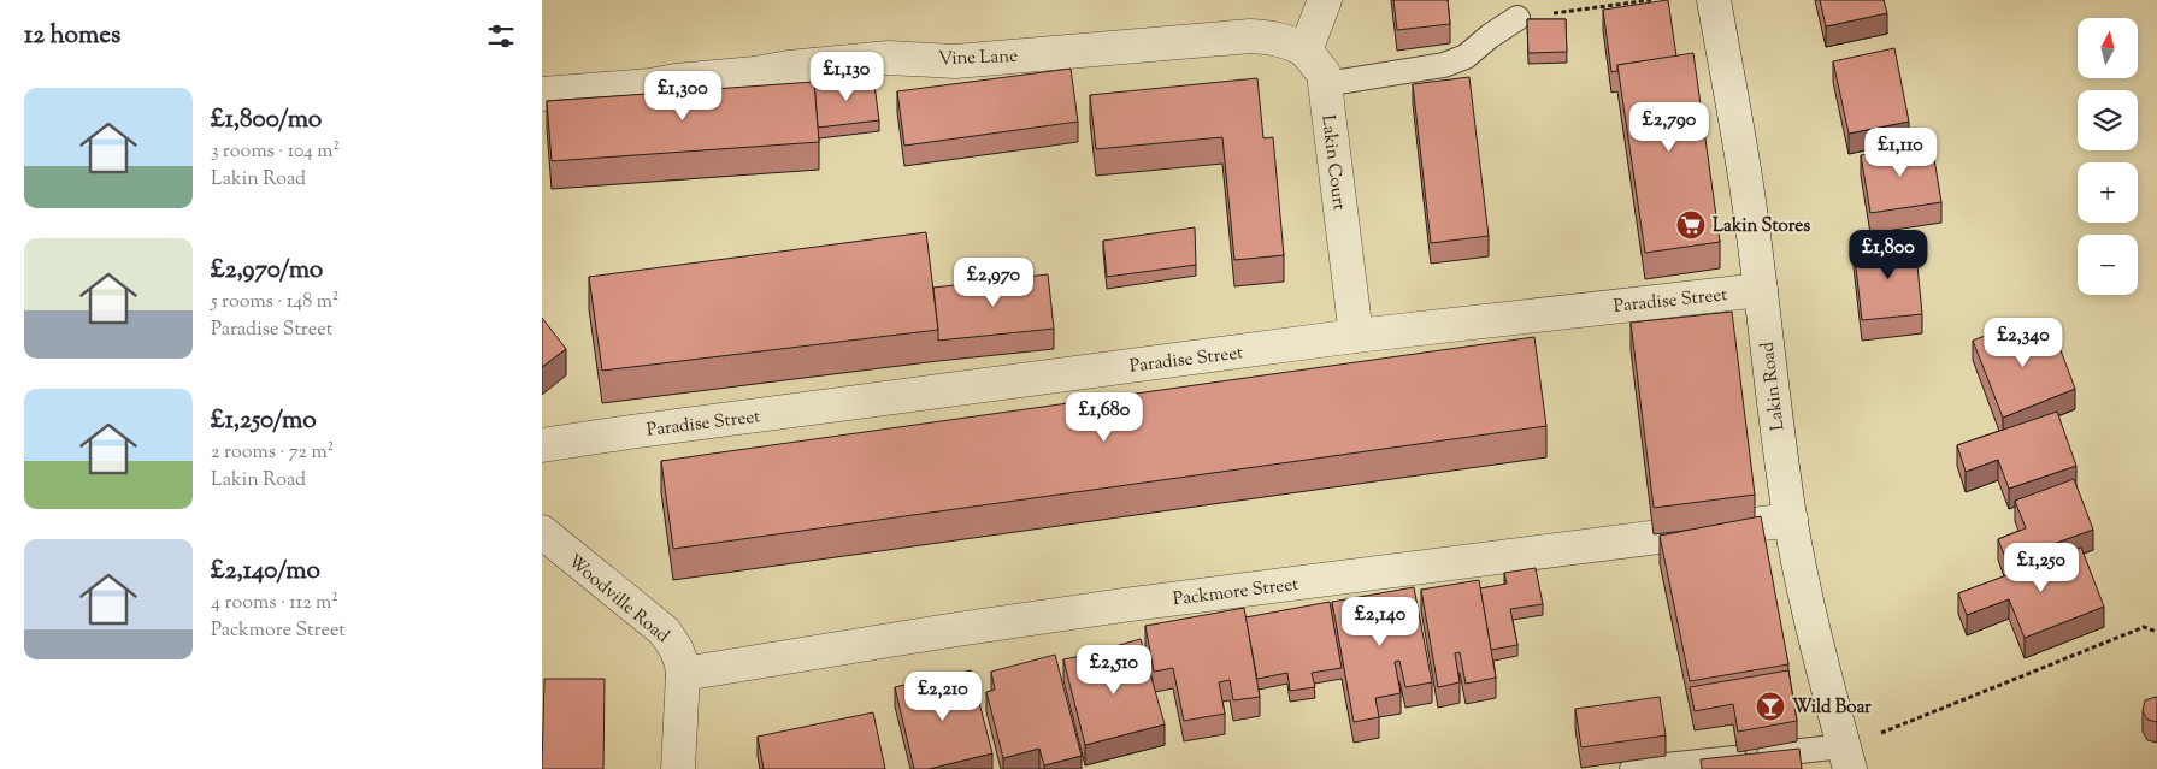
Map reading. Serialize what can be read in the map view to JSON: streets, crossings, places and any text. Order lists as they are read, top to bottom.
{
  "streets": {
    "street": [
      "Vine Lane",
      "Lakin Court",
      "Paradise Street",
      "Lakin Road",
      "Packmore Street",
      "Woodville Road"
    ]
  },
  "crossings": [
    ["Vine Lane", "Lakin Court"],
    ["Lakin Court", "Paradise Street"],
    ["Paradise Street", "Lakin Road"],
    ["Lakin Road", "Packmore Street"],
    ["Packmore Street", "Woodville Road"]
  ],
  "places": {
    "supermarket": ["Lakin Stores"],
    "bar": ["Wild Boar"]
  },
  "north": "top",
  "page": {
    "heading": "12 homes",
    "map_buttons": ["+", "−"],
    "price": [
      "£1,130",
      "£1,300",
      "£2,790",
      "£1,110",
      "£1,800",
      "£2,970",
      "£2,340",
      "£1,680",
      "£1,250",
      "£2,140",
      "£2,510",
      "£2,210"
    ],
    "list": [
      {
        "name": "£1,800/mo",
        "note": "3 rooms · 104 m² · Lakin Road"
      },
      {
        "name": "£2,970/mo",
        "note": "5 rooms · 148 m² · Paradise Street"
      },
      {
        "name": "£1,250/mo",
        "note": "2 rooms · 72 m² · Lakin Road"
      },
      {
        "name": "£2,140/mo",
        "note": "4 rooms · 112 m² · Packmore Street"
      }
    ]
  }
}
